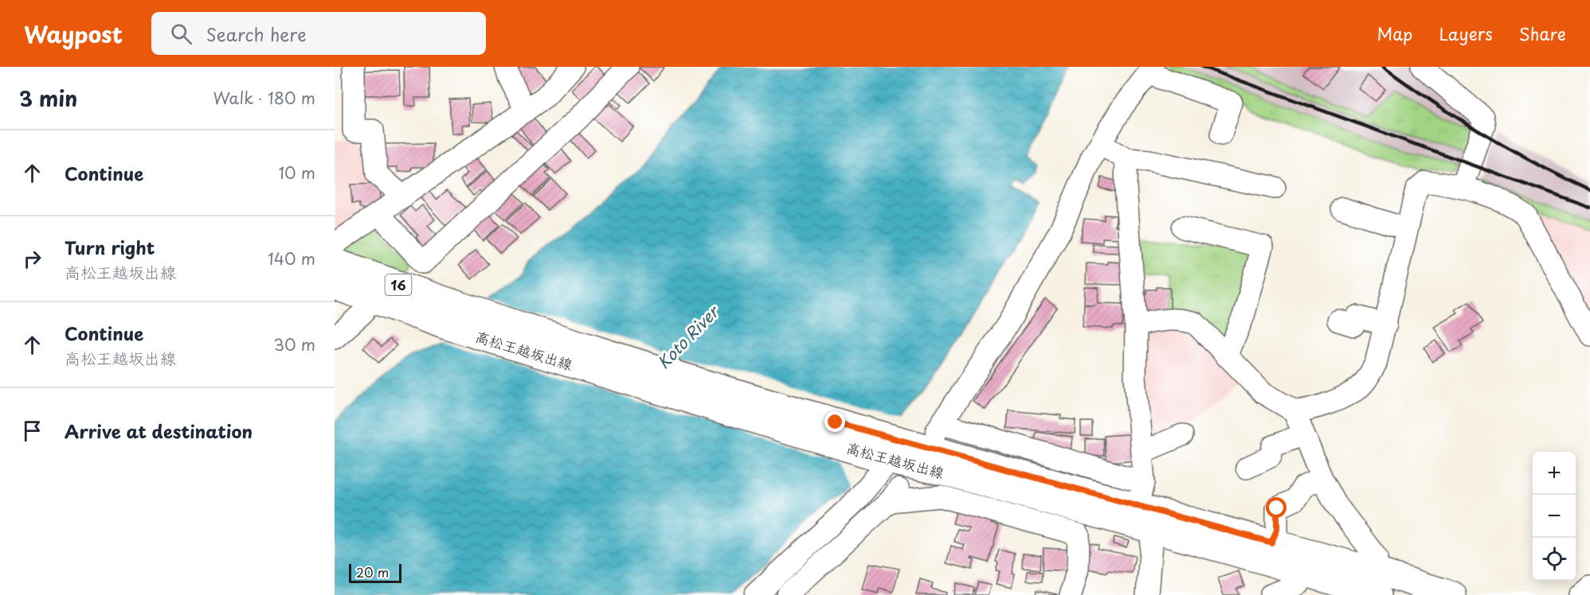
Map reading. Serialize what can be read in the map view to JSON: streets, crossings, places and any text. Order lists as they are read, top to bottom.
{
  "streets": {
    "main road": ["16", "高松王越坂出線"]
  },
  "water": ["Koto River"],
  "scale_bar": "20 m",
  "page": {
    "header": "Waypost",
    "search": "Search here",
    "nav": ["Map", "Layers", "Share"],
    "heading": ["3 min", "Walk · 180 m"],
    "list": [
      ["Continue", "10 m"],
      ["Turn right", "高松王越坂出線", "140 m"],
      ["Continue", "高松王越坂出線", "30 m"],
      "Arrive at destination"
    ],
    "map_buttons": ["+", "−"],
    "scale": "20 m"
  }
}
